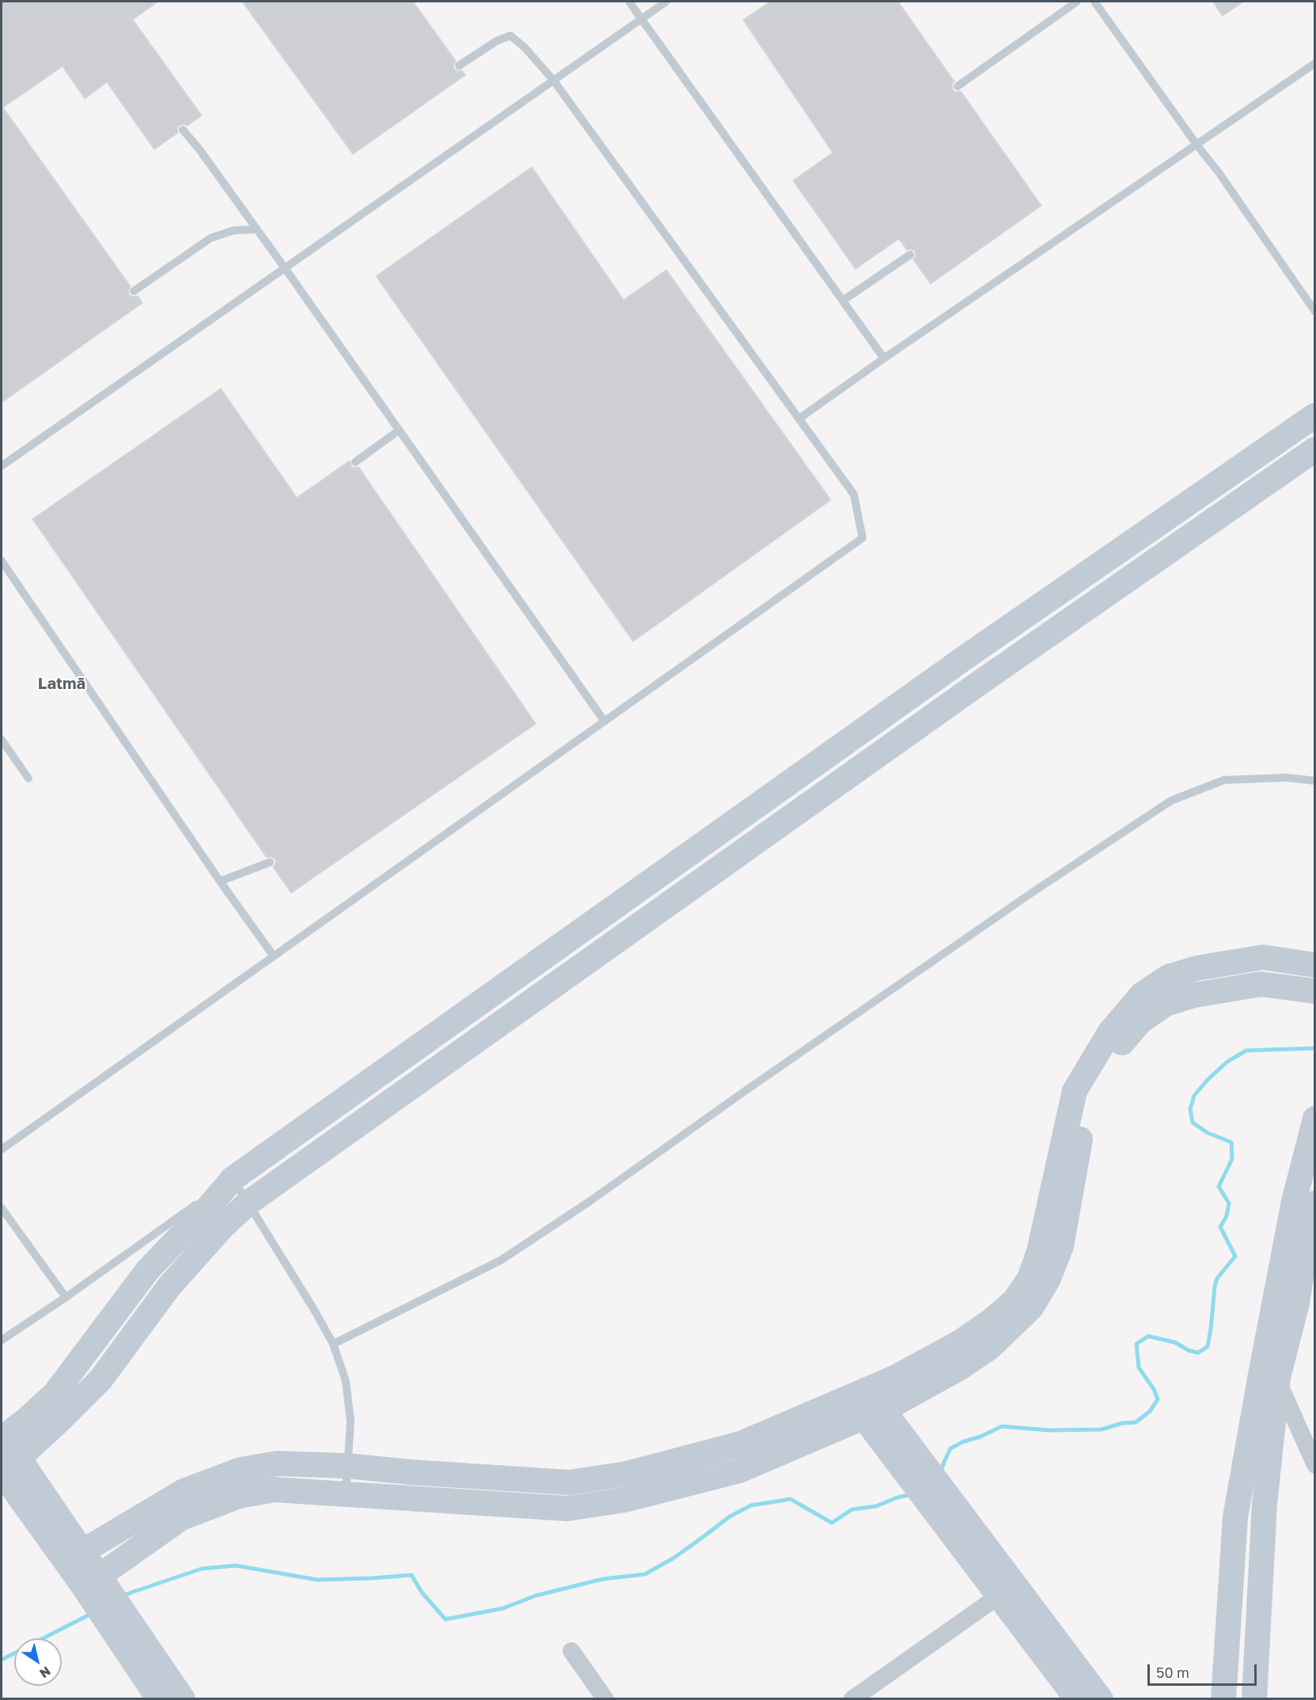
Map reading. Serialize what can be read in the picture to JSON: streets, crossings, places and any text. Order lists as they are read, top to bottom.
{
  "districts": ["Latmā"],
  "scale_bar": "50 m",
  "north": "bottom right"
}
